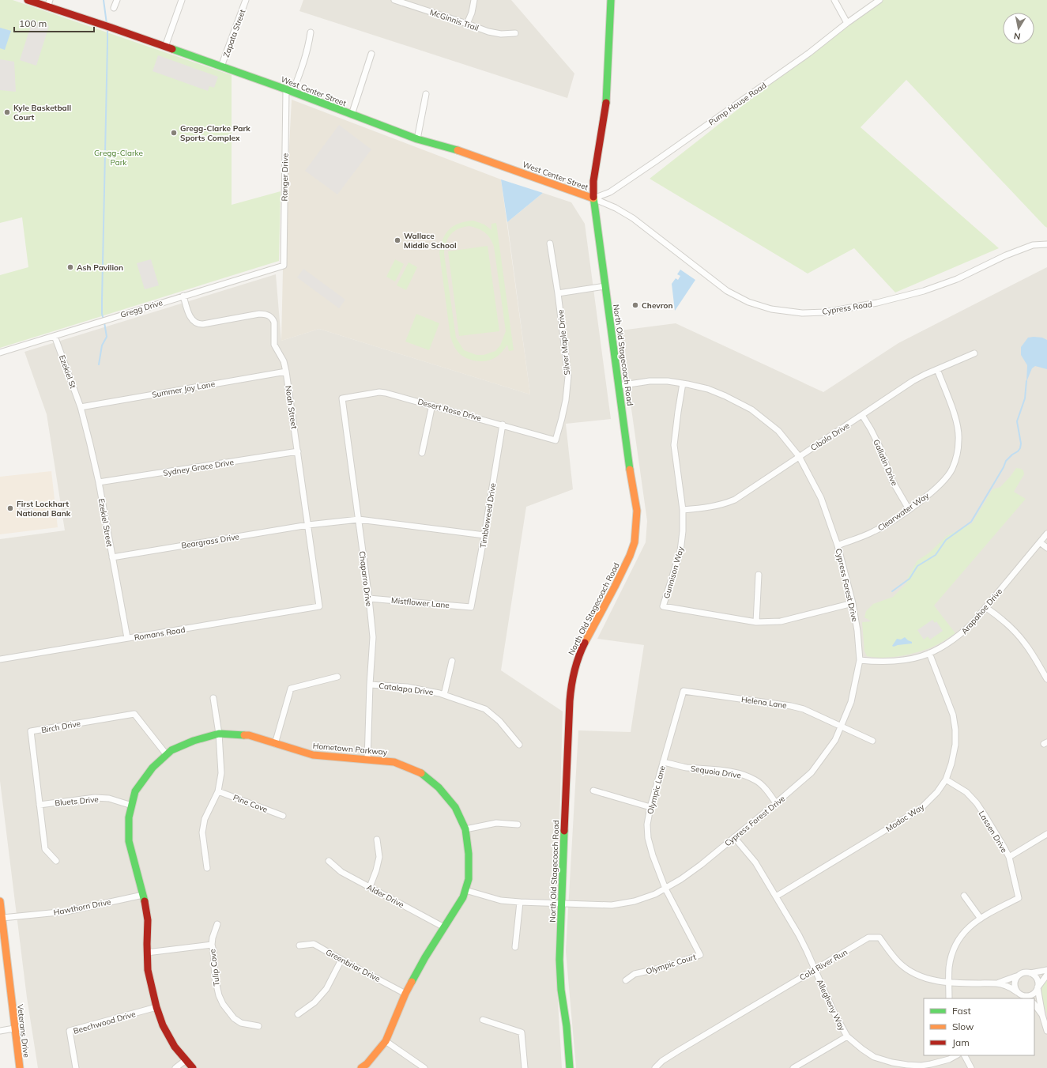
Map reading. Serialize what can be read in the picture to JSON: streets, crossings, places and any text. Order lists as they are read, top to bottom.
{
  "streets": {
    "street": [
      "McGinnis Trail",
      "Zapata Street",
      "West Center Street",
      "Pump House Road",
      "Ranger Drive",
      "Cypress Road",
      "Gregg Drive",
      "Silver Maple Drive",
      "North Old Stagecoach Road",
      "Ezekiel St",
      "Summer Joy Lane",
      "Noah Street",
      "Desert Rose Drive",
      "Cibola Drive",
      "Gallatin Drive",
      "Sydney Grace Drive",
      "Clearwater Way",
      "Timbleweed Drive",
      "Ezekiel Street",
      "Beargrass Drive",
      "Gunnison Way",
      "Chaparro Drive",
      "Cypress Forest Drive",
      "Mistflower Lane",
      "Arapahoe Drive",
      "Romans Road",
      "Catalapa Drive",
      "Helena Lane",
      "Birch Drive",
      "Hometown Parkway",
      "Sequoia Drive",
      "Olympic Lane",
      "Bluets Drive",
      "Pine Cove",
      "Modoc Way",
      "Lassen Drive",
      "Alder Drive",
      "Hawthorn Drive",
      "Olympic Court",
      "Cold River Run",
      "Greenbriar Drive",
      "Tulip Cove",
      "Allegheny Way",
      "Beechwood Drive",
      "Veterans Drive"
    ]
  },
  "crossings": [
    ["Zapata Street", "West Center Street"],
    ["West Center Street", "Pump House Road"],
    ["West Center Street", "Ranger Drive"],
    ["West Center Street", "Cypress Road"],
    ["West Center Street", "North Old Stagecoach Road"],
    ["Pump House Road", "Cypress Road"],
    ["Pump House Road", "North Old Stagecoach Road"],
    ["Ranger Drive", "Gregg Drive"],
    ["Cypress Road", "North Old Stagecoach Road"],
    ["Gregg Drive", "Ezekiel St"],
    ["Gregg Drive", "Noah Street"],
    ["Silver Maple Drive", "Desert Rose Drive"],
    ["North Old Stagecoach Road", "Cypress Forest Drive"],
    ["Ezekiel St", "Summer Joy Lane"],
    ["Ezekiel St", "Ezekiel Street"],
    ["Summer Joy Lane", "Noah Street"],
    ["Summer Joy Lane", "Ezekiel Street"],
    ["Noah Street", "Sydney Grace Drive"],
    ["Noah Street", "Beargrass Drive"],
    ["Noah Street", "Romans Road"],
    ["Desert Rose Drive", "Timbleweed Drive"],
    ["Desert Rose Drive", "Chaparro Drive"],
    ["Cibola Drive", "Gallatin Drive"],
    ["Cibola Drive", "Clearwater Way"],
    ["Cibola Drive", "Gunnison Way"],
    ["Cibola Drive", "Cypress Forest Drive"],
    ["Gallatin Drive", "Clearwater Way"],
    ["Sydney Grace Drive", "Ezekiel Street"],
    ["Clearwater Way", "Cypress Forest Drive"],
    ["Timbleweed Drive", "Mistflower Lane"],
    ["Ezekiel Street", "Beargrass Drive"],
    ["Ezekiel Street", "Romans Road"],
    ["Beargrass Drive", "Chaparro Drive"],
    ["Gunnison Way", "Cypress Forest Drive"],
    ["Chaparro Drive", "Mistflower Lane"],
    ["Chaparro Drive", "Catalapa Drive"],
    ["Chaparro Drive", "Hometown Parkway"],
    ["Cypress Forest Drive", "Arapahoe Drive"],
    ["Cypress Forest Drive", "Helena Lane"],
    ["Cypress Forest Drive", "Hometown Parkway"],
    ["Cypress Forest Drive", "Sequoia Drive"],
    ["Cypress Forest Drive", "Olympic Lane"],
    ["Cypress Forest Drive", "Olympic Court"],
    ["Cypress Forest Drive", "Allegheny Way"],
    ["Arapahoe Drive", "Modoc Way"],
    ["Helena Lane", "Olympic Lane"],
    ["Birch Drive", "Hometown Parkway"],
    ["Birch Drive", "Bluets Drive"],
    ["Hometown Parkway", "Bluets Drive"],
    ["Hometown Parkway", "Alder Drive"],
    ["Hometown Parkway", "Hawthorn Drive"],
    ["Hometown Parkway", "Greenbriar Drive"],
    ["Hometown Parkway", "Beechwood Drive"],
    ["Sequoia Drive", "Olympic Lane"],
    ["Olympic Lane", "Olympic Court"],
    ["Modoc Way", "Lassen Drive"],
    ["Modoc Way", "Allegheny Way"],
    ["Hawthorn Drive", "Veterans Drive"],
    ["Cold River Run", "Allegheny Way"]
  ],
  "parks": ["Gregg-Clarke Park"],
  "places": [
    "Kyle Basketball Court",
    "Gregg-Clarke Park Sports Complex",
    "Wallace Middle School",
    "Ash Pavilion",
    "Chevron",
    "First Lockhart National Bank"
  ],
  "legend": ["Fast", "Slow", "Jam"],
  "scale_bar": "100 m",
  "north": "bottom"
}
